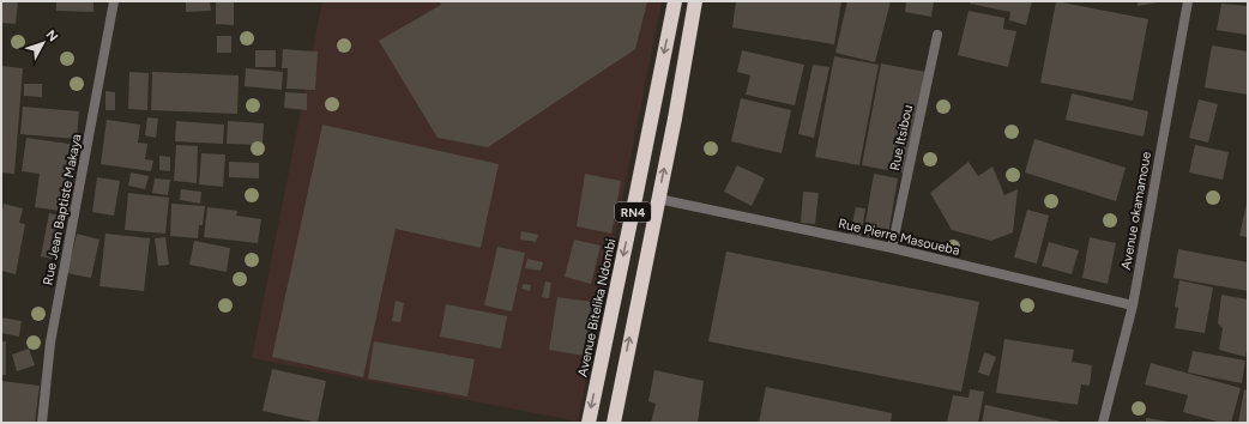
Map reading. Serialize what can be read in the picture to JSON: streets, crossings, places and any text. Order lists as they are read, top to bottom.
{
  "streets": {
    "highway": ["RN4", "Avenue Bitelika Ndombi"],
    "street": [
      "Rue Itsibou",
      "Rue Jean Baptiste Makaya",
      "Avenue okamamoue",
      "Rue Pierre Masoueba"
    ]
  },
  "crossings": [
    ["Rue Itsibou", "Rue Pierre Masoueba"],
    ["Avenue okamamoue", "Rue Pierre Masoueba"],
    ["RN4", "Rue Pierre Masoueba"]
  ],
  "north": "top right"
}
